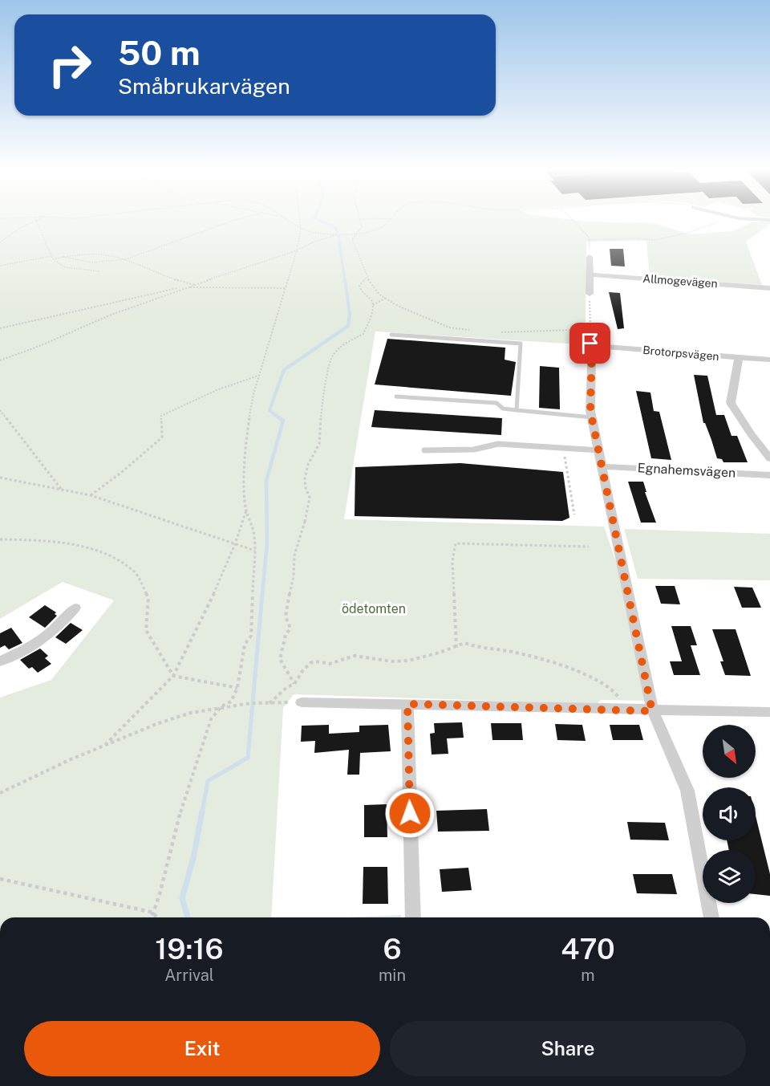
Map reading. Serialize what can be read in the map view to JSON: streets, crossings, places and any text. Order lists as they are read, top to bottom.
{
  "streets": {
    "street": ["Allmogevägen", "Brotorpsvägen", "Egnahemsvägen"]
  },
  "parks": ["ödetomten"],
  "north": "bottom right",
  "page": {
    "turn": ["50 m", "Småbrukarvägen"],
    "eta": [
      "19:16",
      "Arrival",
      "6",
      "min",
      "470",
      "m"
    ],
    "buttons": ["Exit", "Share"]
  }
}
